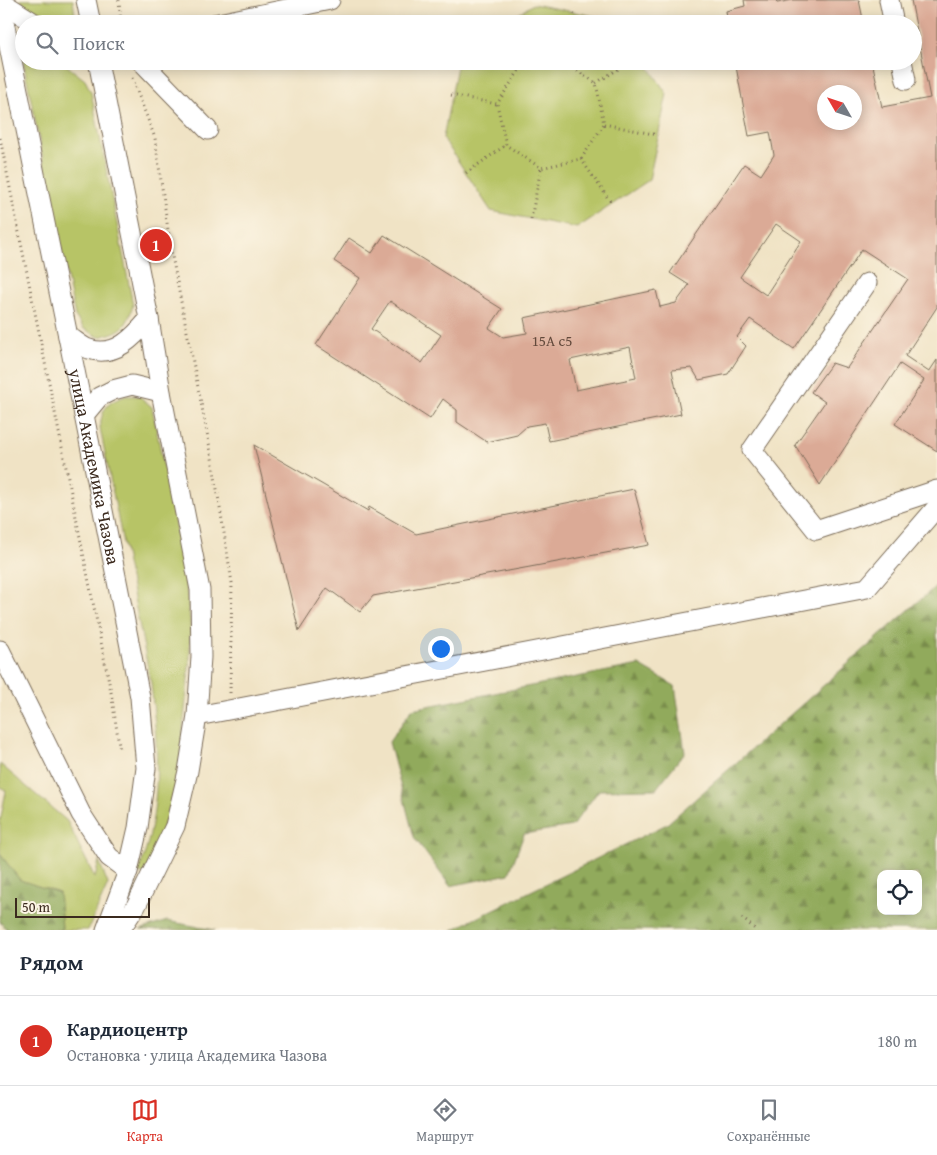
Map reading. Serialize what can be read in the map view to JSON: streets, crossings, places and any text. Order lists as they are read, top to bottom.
{
  "streets": {
    "street": ["улица Академика Чазова"]
  },
  "house_numbers": ["15А с5"],
  "scale_bar": "50 m",
  "north": "top left",
  "page": {
    "search": "Поиск",
    "pins": "1",
    "scale": "50 m",
    "heading": "Рядом",
    "list": [
      {
        "mark": "1",
        "name": "Кардиоцентр",
        "note": "Остановка · улица Академика Чазова",
        "value": "180 m"
      }
    ],
    "nav": ["Карта", "Маршрут", "Сохранённые"]
  }
}
